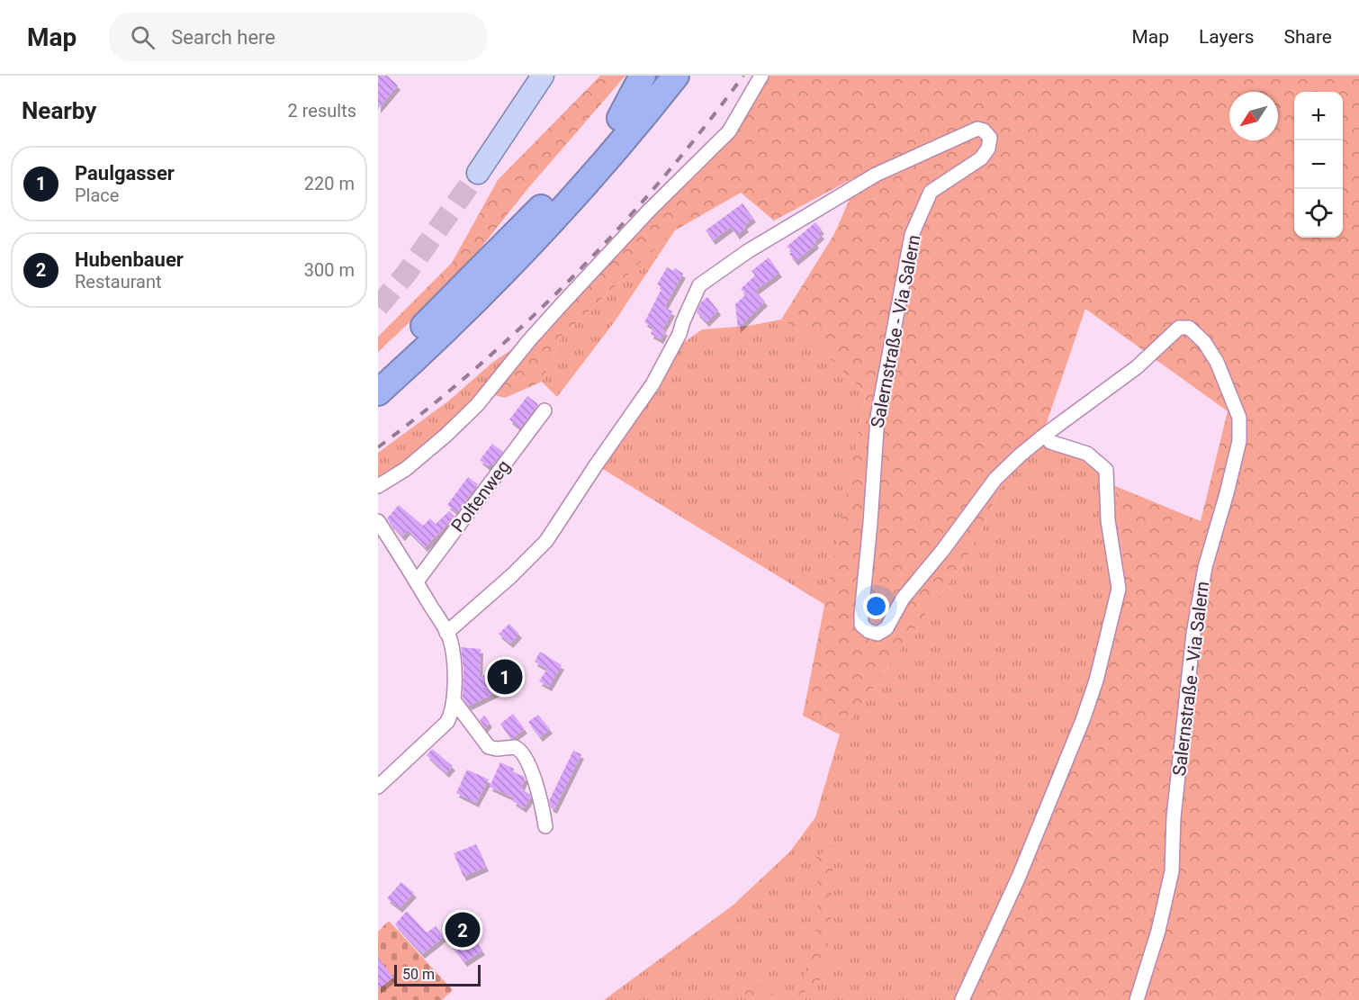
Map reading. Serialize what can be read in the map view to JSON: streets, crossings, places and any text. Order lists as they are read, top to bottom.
{
  "streets": {
    "street": ["Salernstraße - Via Salern", "Poltenweg"]
  },
  "scale_bar": "50 m",
  "north": "bottom left",
  "page": {
    "header": "Map",
    "search": "Search here",
    "nav": ["Map", "Layers", "Share"],
    "heading": ["Nearby", "2 results"],
    "map_buttons": ["+", "−"],
    "list": [
      {
        "mark": "1",
        "name": "Paulgasser",
        "note": "Place",
        "value": "220 m"
      },
      {
        "mark": "2",
        "name": "Hubenbauer",
        "note": "Restaurant",
        "value": "300 m"
      }
    ],
    "pins": ["1", "2"],
    "scale": "50 m"
  }
}
